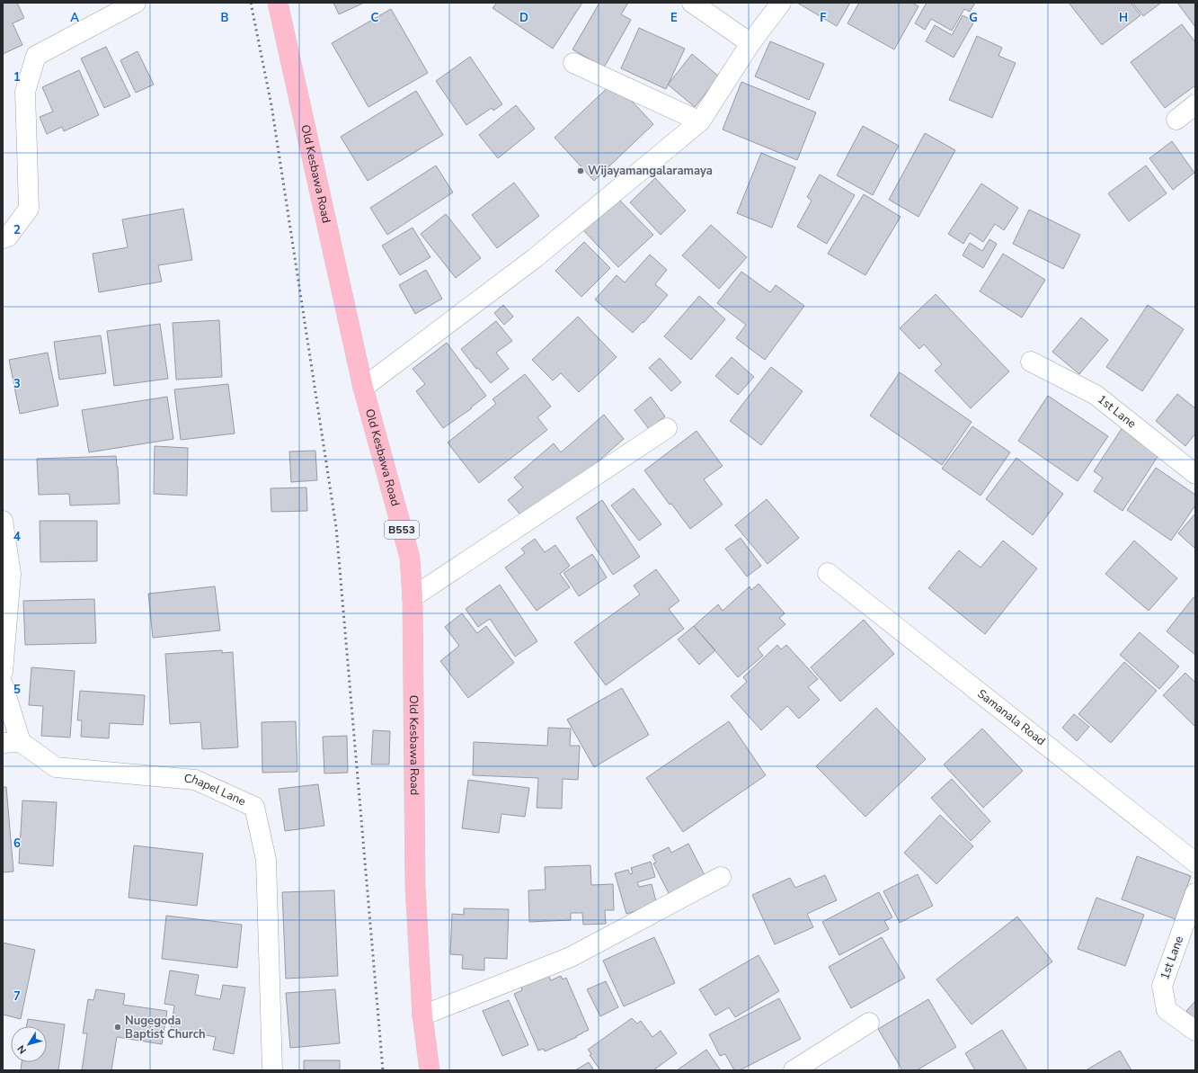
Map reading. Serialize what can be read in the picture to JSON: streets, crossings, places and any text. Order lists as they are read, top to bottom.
{
  "streets": {
    "main road": ["Old Kesbawa Road", "B553"],
    "street": ["1st Lane", "Samanala Road", "Chapel Lane"]
  },
  "places": ["Wijayamangalaramaya", "Nugegoda Baptist Church"],
  "north": "bottom left",
  "grid": {
    "columns": [
      "A",
      "B",
      "C",
      "D",
      "E",
      "F",
      "G",
      "H"
    ],
    "rows": [
      "1",
      "2",
      "3",
      "4",
      "5",
      "6",
      "7"
    ]
  }
}
